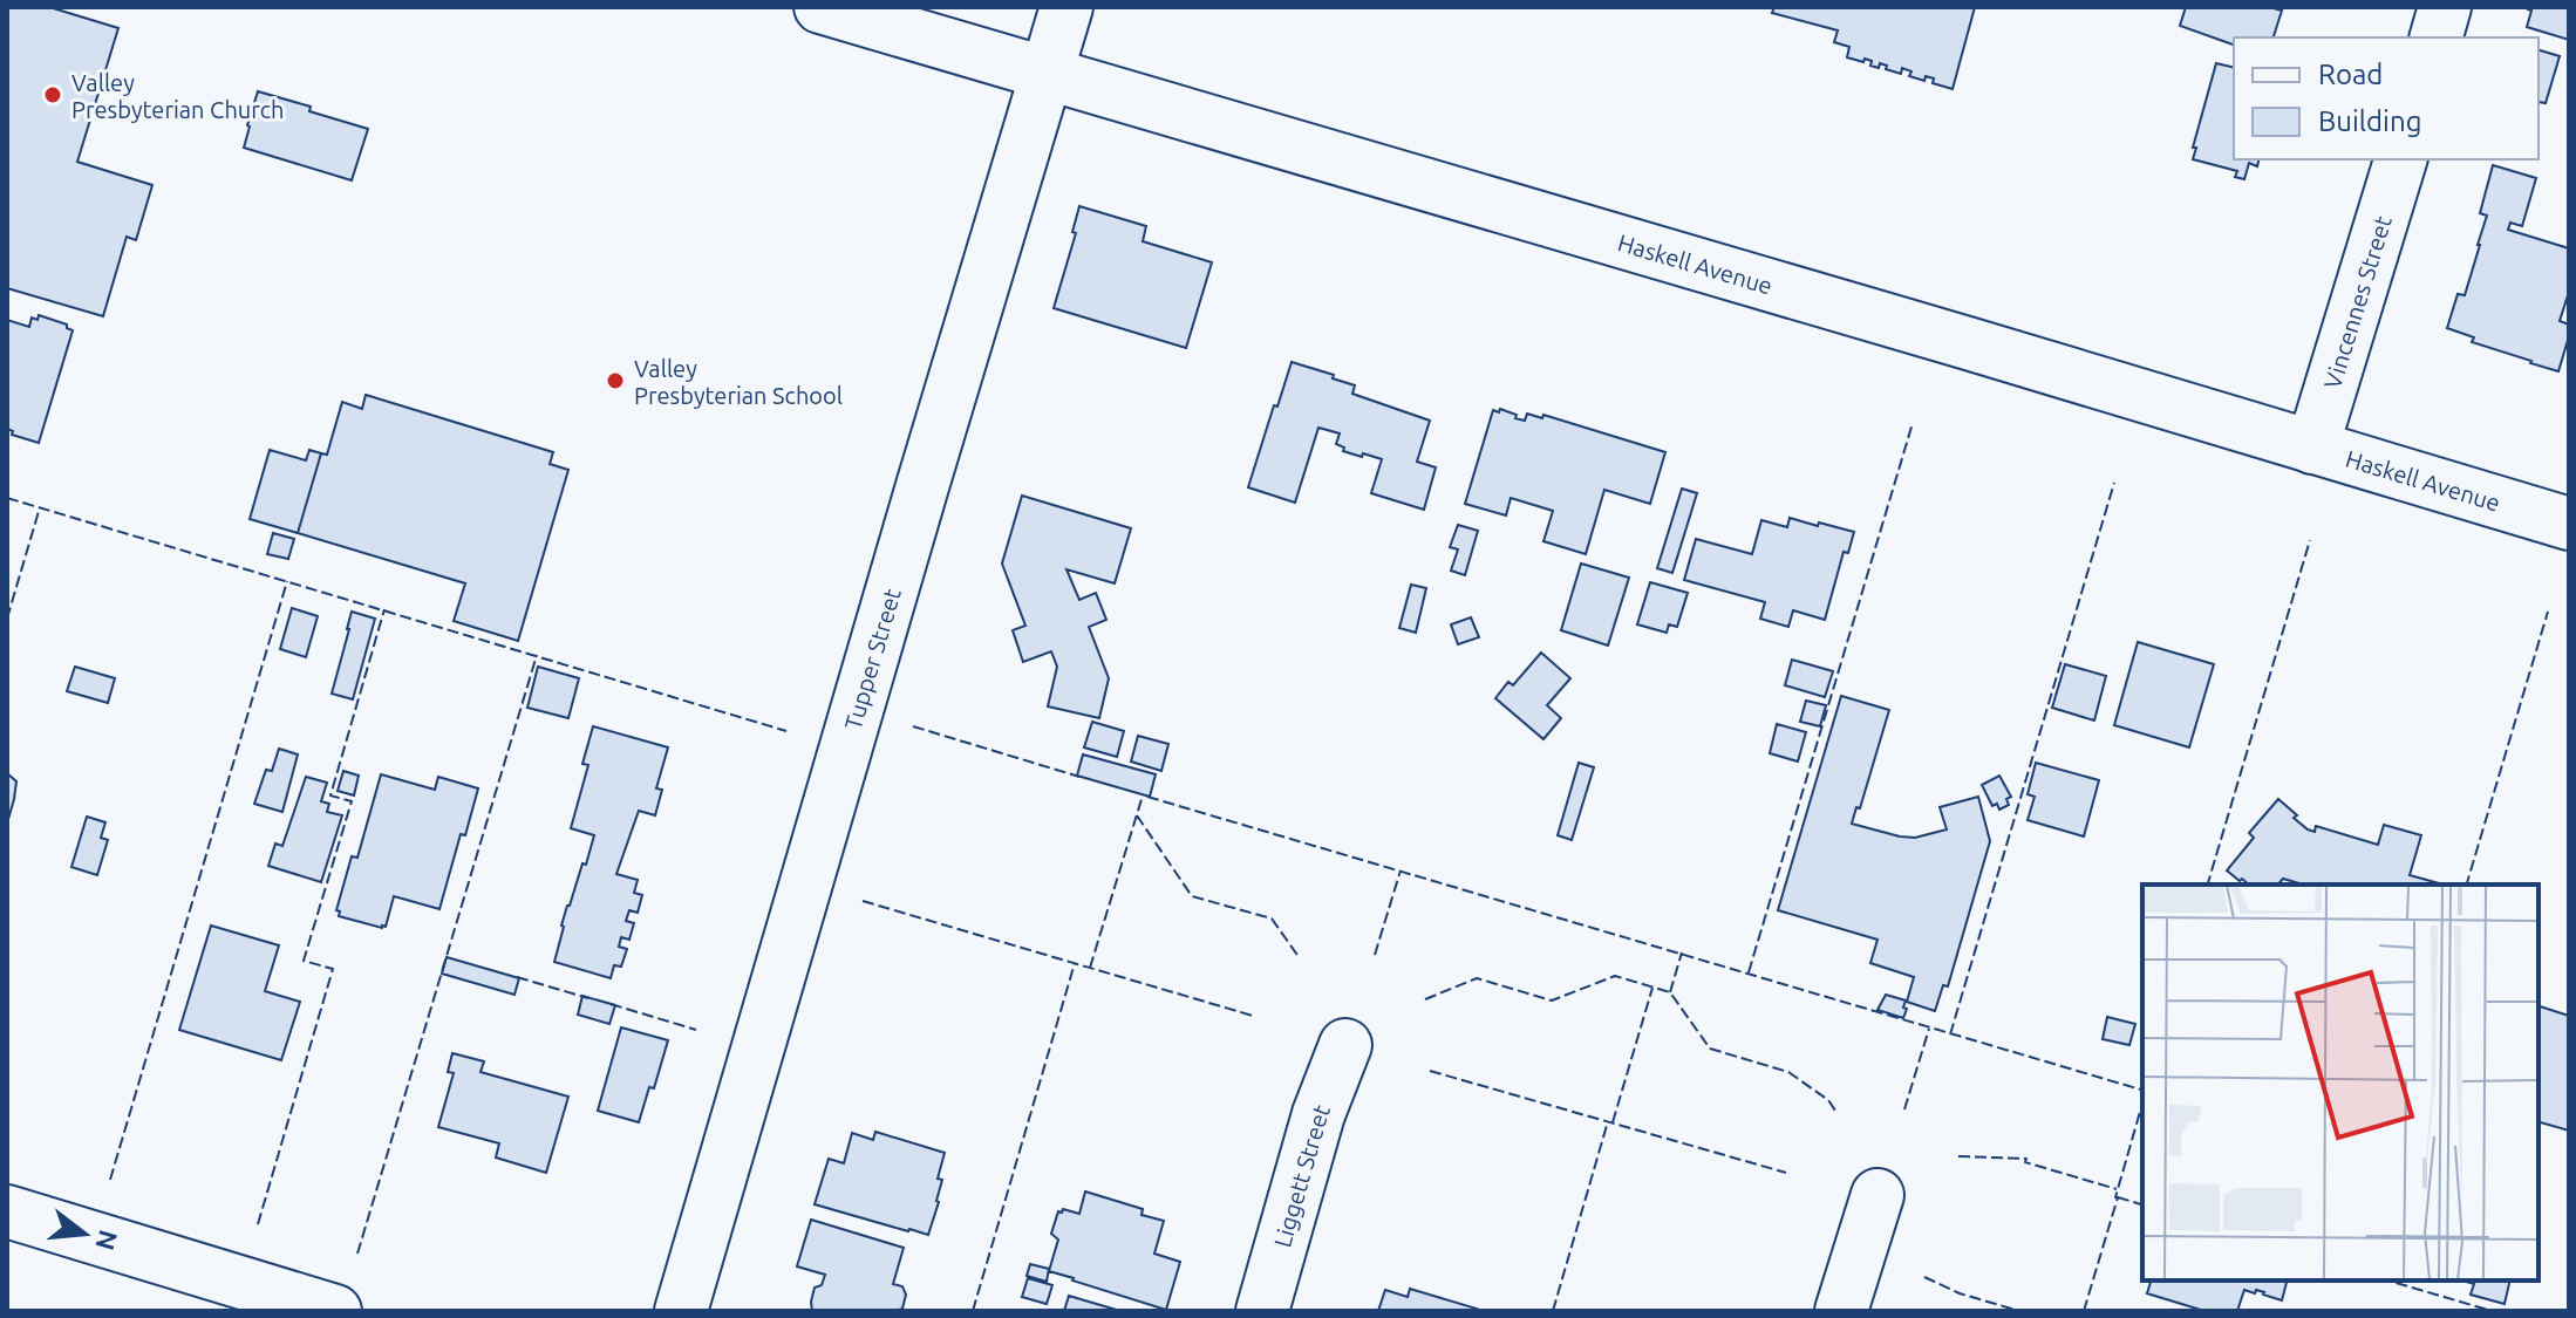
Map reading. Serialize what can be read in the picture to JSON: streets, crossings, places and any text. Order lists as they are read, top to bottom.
{
  "streets": {
    "street": [
      "Haskell Avenue",
      "Vincennes Street",
      "Tupper Street",
      "Liggett Street"
    ]
  },
  "crossings": [
    ["Haskell Avenue", "Vincennes Street"],
    ["Haskell Avenue", "Tupper Street"]
  ],
  "places": ["Valley Presbyterian Church", "Valley Presbyterian School"],
  "legend": ["Road", "Building"],
  "north": "right"
}
